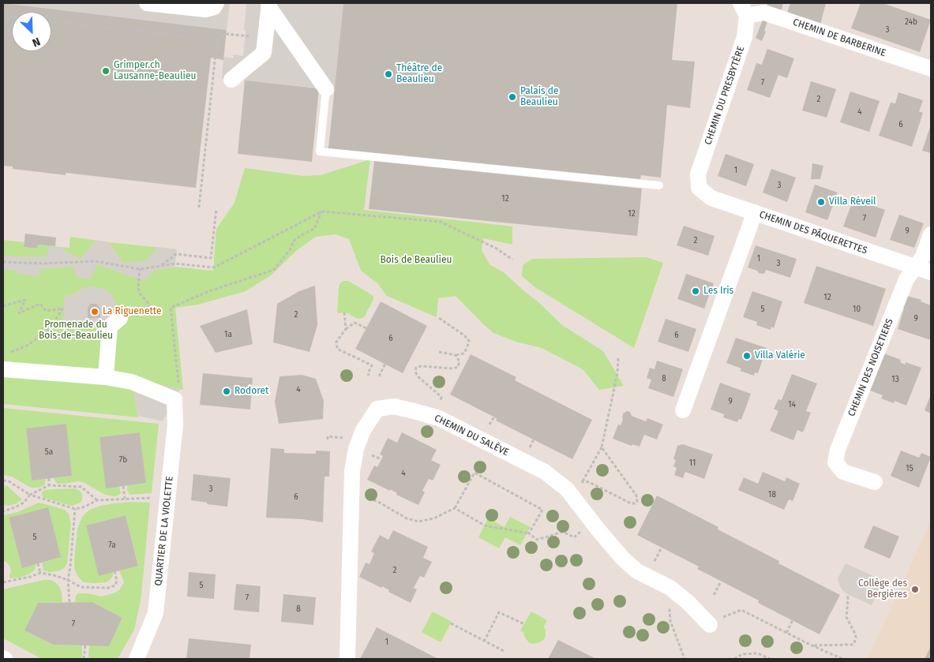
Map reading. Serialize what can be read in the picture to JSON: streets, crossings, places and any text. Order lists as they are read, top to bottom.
{
  "streets": {
    "street": [
      "CHEMIN DE BARBERINE",
      "CHEMIN DU PRESBYTÈRE",
      "CHEMIN DES PÂQUERETTES",
      "CHEMIN DES NOISETIERS",
      "CHEMIN DU SALÈVE",
      "QUARTIER DE LA VIOLETTE"
    ]
  },
  "crossings": [
    ["CHEMIN DE BARBERINE", "CHEMIN DU PRESBYTÈRE"],
    ["CHEMIN DU PRESBYTÈRE", "CHEMIN DES PÂQUERETTES"],
    ["CHEMIN DES PÂQUERETTES", "CHEMIN DES NOISETIERS"]
  ],
  "parks": ["Bois de Beaulieu", "Promenade du Bois-de-Beaulieu"],
  "places": [
    "Grimper.ch Lausanne-Beaulieu",
    "Théâtre de Beaulieu",
    "Palais de Beaulieu",
    "Villa Réveil",
    "Les Iris",
    "La Riguenette",
    "Villa Valérie",
    "Rodoret",
    "Collège des Bergières"
  ],
  "house_numbers": [
    "24b",
    "3",
    "7",
    "2",
    "4",
    "6",
    "1",
    "3",
    "12",
    "12",
    "7",
    "9",
    "2",
    "1",
    "3",
    "12",
    "5",
    "10",
    "2",
    "9",
    "1a",
    "6",
    "6",
    "8",
    "13",
    "4",
    "9",
    "14",
    "5a",
    "7b",
    "11",
    "15",
    "4",
    "3",
    "18",
    "6",
    "5",
    "7a",
    "2",
    "5",
    "7",
    "8",
    "7",
    "1"
  ],
  "north": "bottom right"
}
